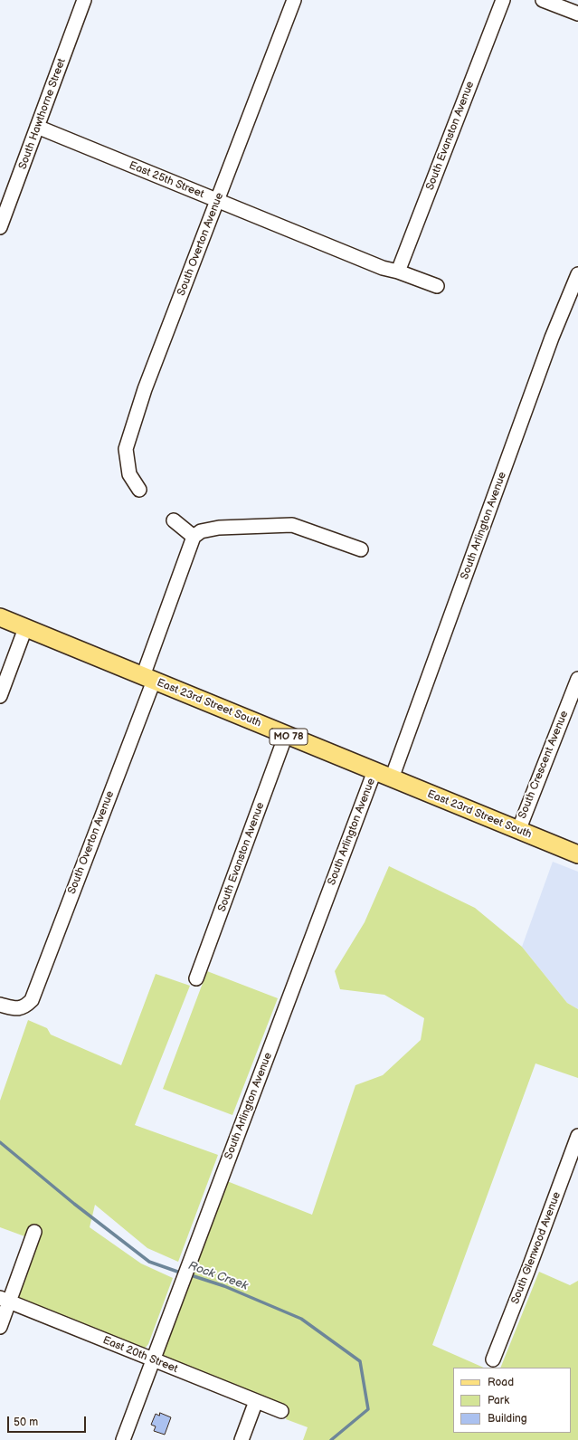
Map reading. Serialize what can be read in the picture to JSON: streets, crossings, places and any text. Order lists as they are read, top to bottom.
{
  "streets": {
    "main road": ["East 23rd Street South", "MO 78"],
    "street": [
      "South Hawthorne Street",
      "South Evanston Avenue",
      "East 25th Street",
      "South Overton Avenue",
      "South Arlington Avenue",
      "South Crescent Avenue",
      "South Glenwood Avenue",
      "East 20th Street"
    ]
  },
  "crossings": [
    ["South Hawthorne Street", "East 25th Street"],
    ["South Evanston Avenue", "East 25th Street"],
    ["South Evanston Avenue", "East 23rd Street South"],
    ["East 25th Street", "South Overton Avenue"],
    ["South Overton Avenue", "East 23rd Street South"],
    ["South Arlington Avenue", "East 23rd Street South"],
    ["South Arlington Avenue", "East 20th Street"],
    ["East 23rd Street South", "South Crescent Avenue"]
  ],
  "water": ["Rock Creek"],
  "legend": ["Road", "Park", "Building"],
  "scale_bar": "50 m"
}
